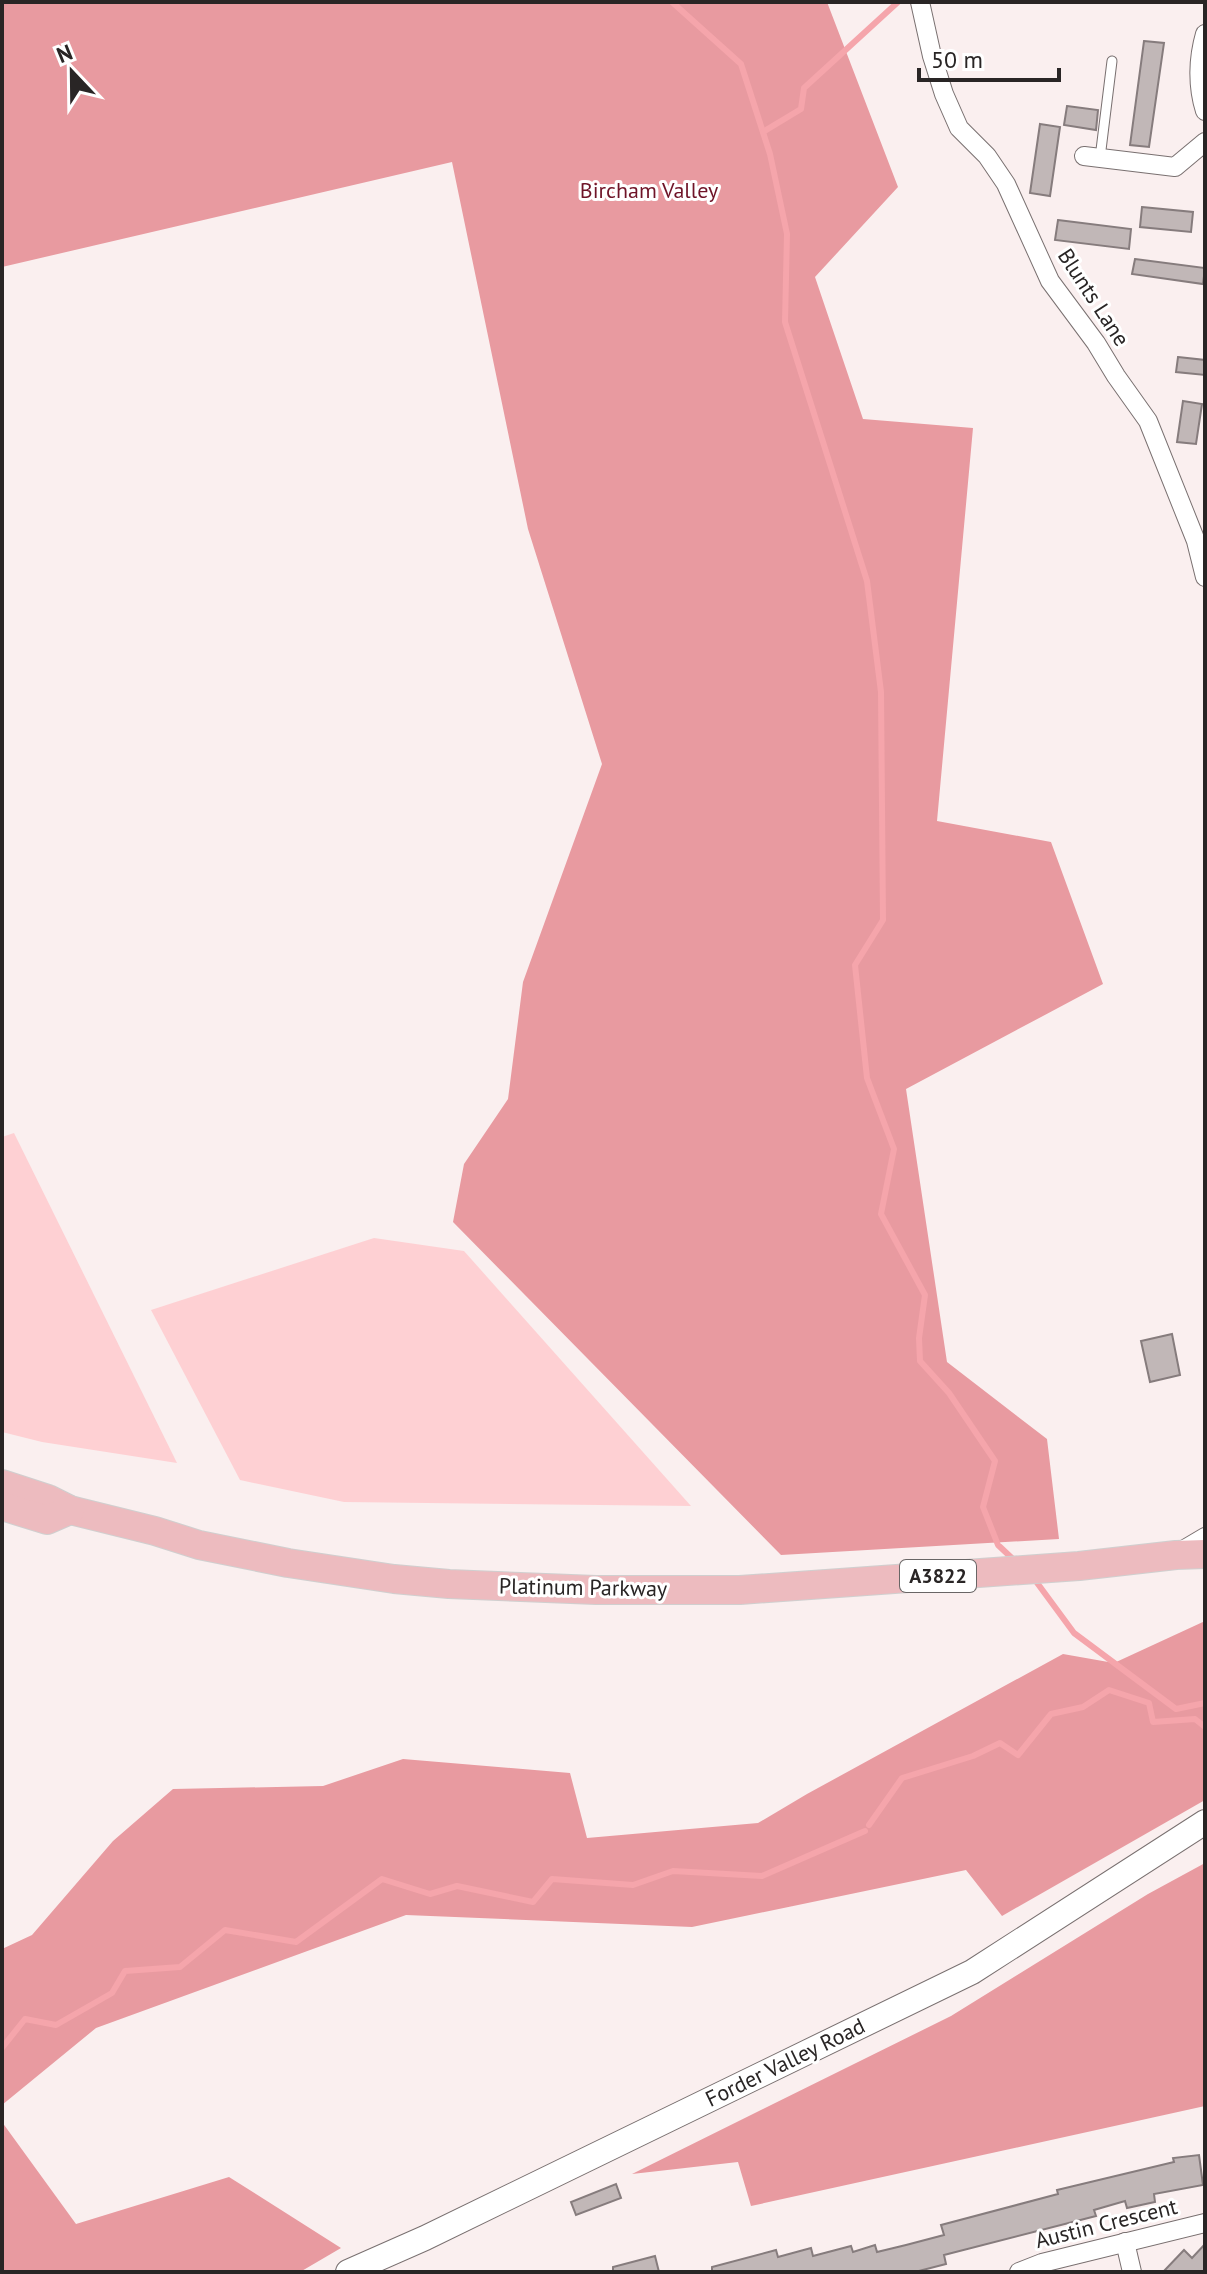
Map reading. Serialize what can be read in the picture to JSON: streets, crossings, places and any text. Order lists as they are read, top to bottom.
{
  "streets": {
    "main road": ["A3822", "Platinum Parkway", "Forder Valley Road"],
    "street": ["Blunts Lane", "Austin Crescent"]
  },
  "crossings": [
    ["A3822", "Platinum Parkway"]
  ],
  "parks": ["Bircham Valley"],
  "scale_bar": "50 m",
  "north": "top"
}
